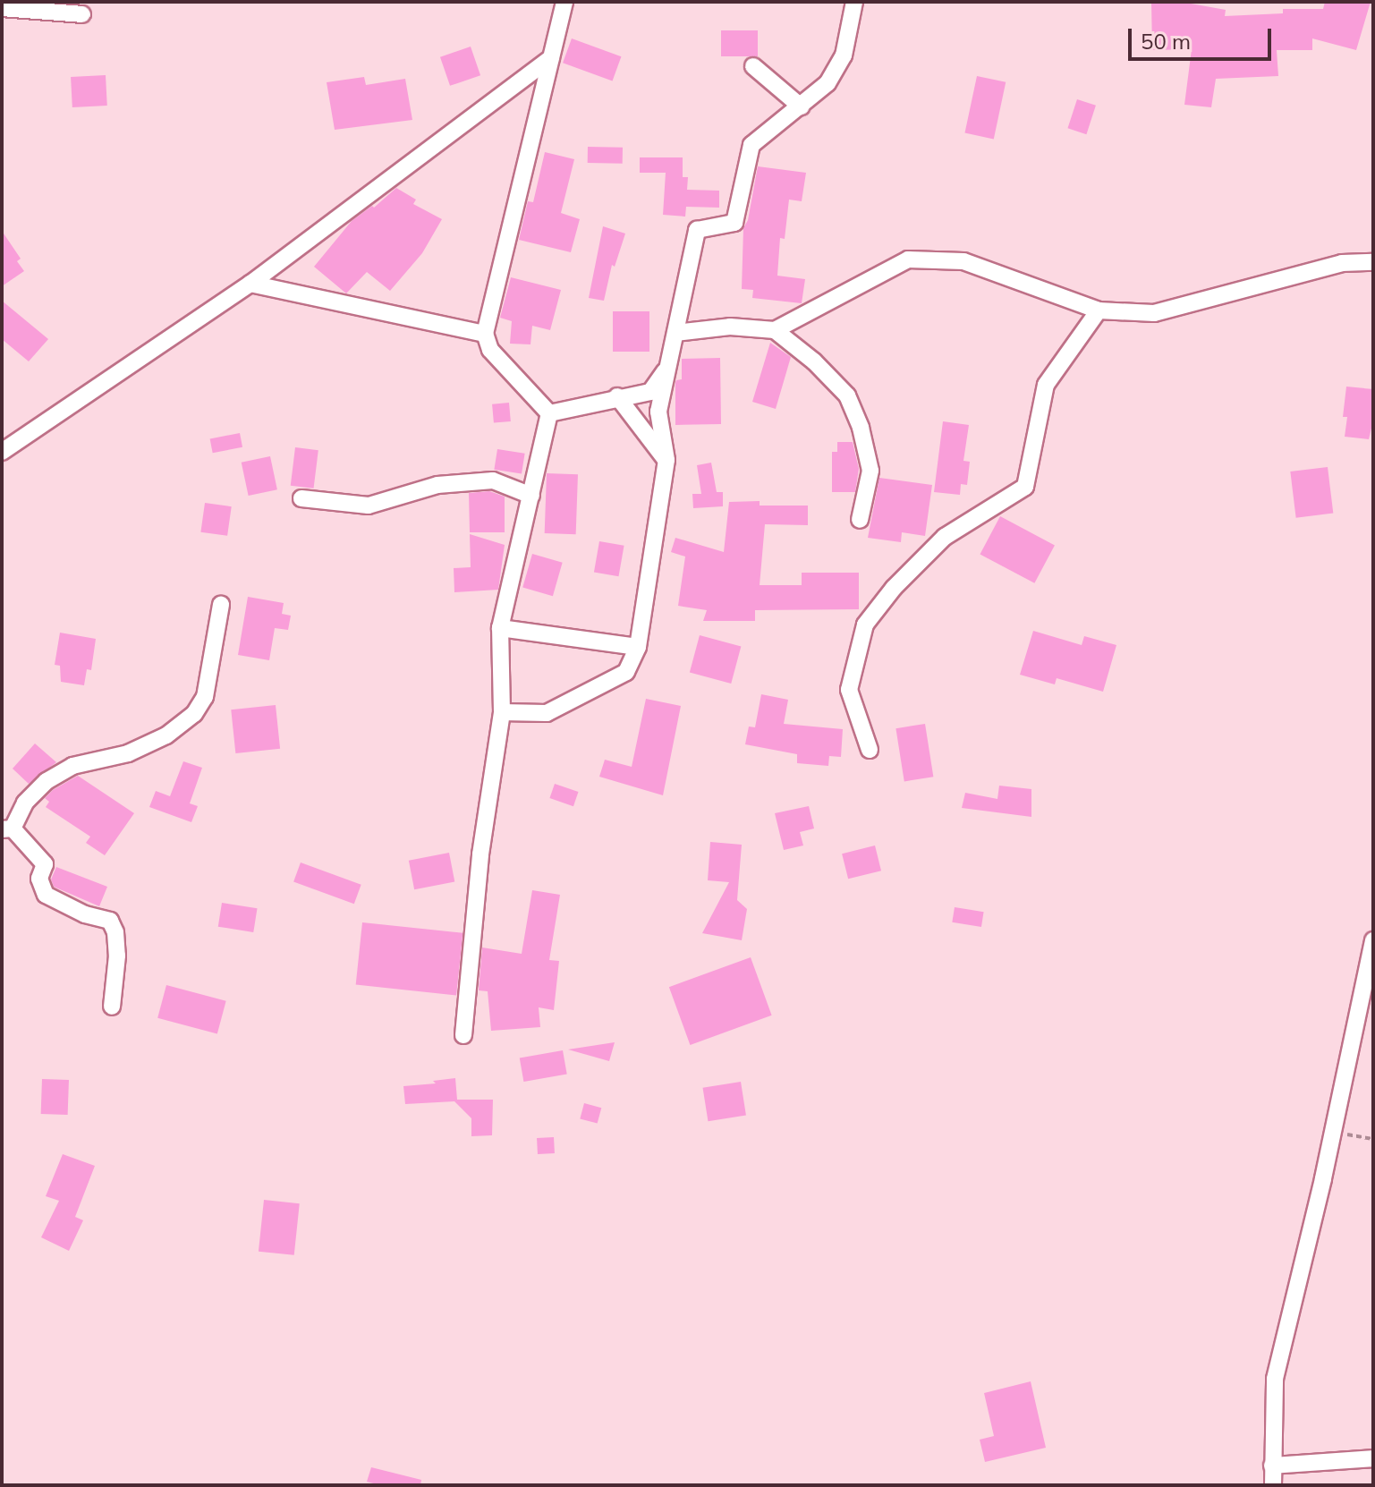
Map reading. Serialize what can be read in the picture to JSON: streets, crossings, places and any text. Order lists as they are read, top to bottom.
{
  "scale_bar": "50 m"
}
